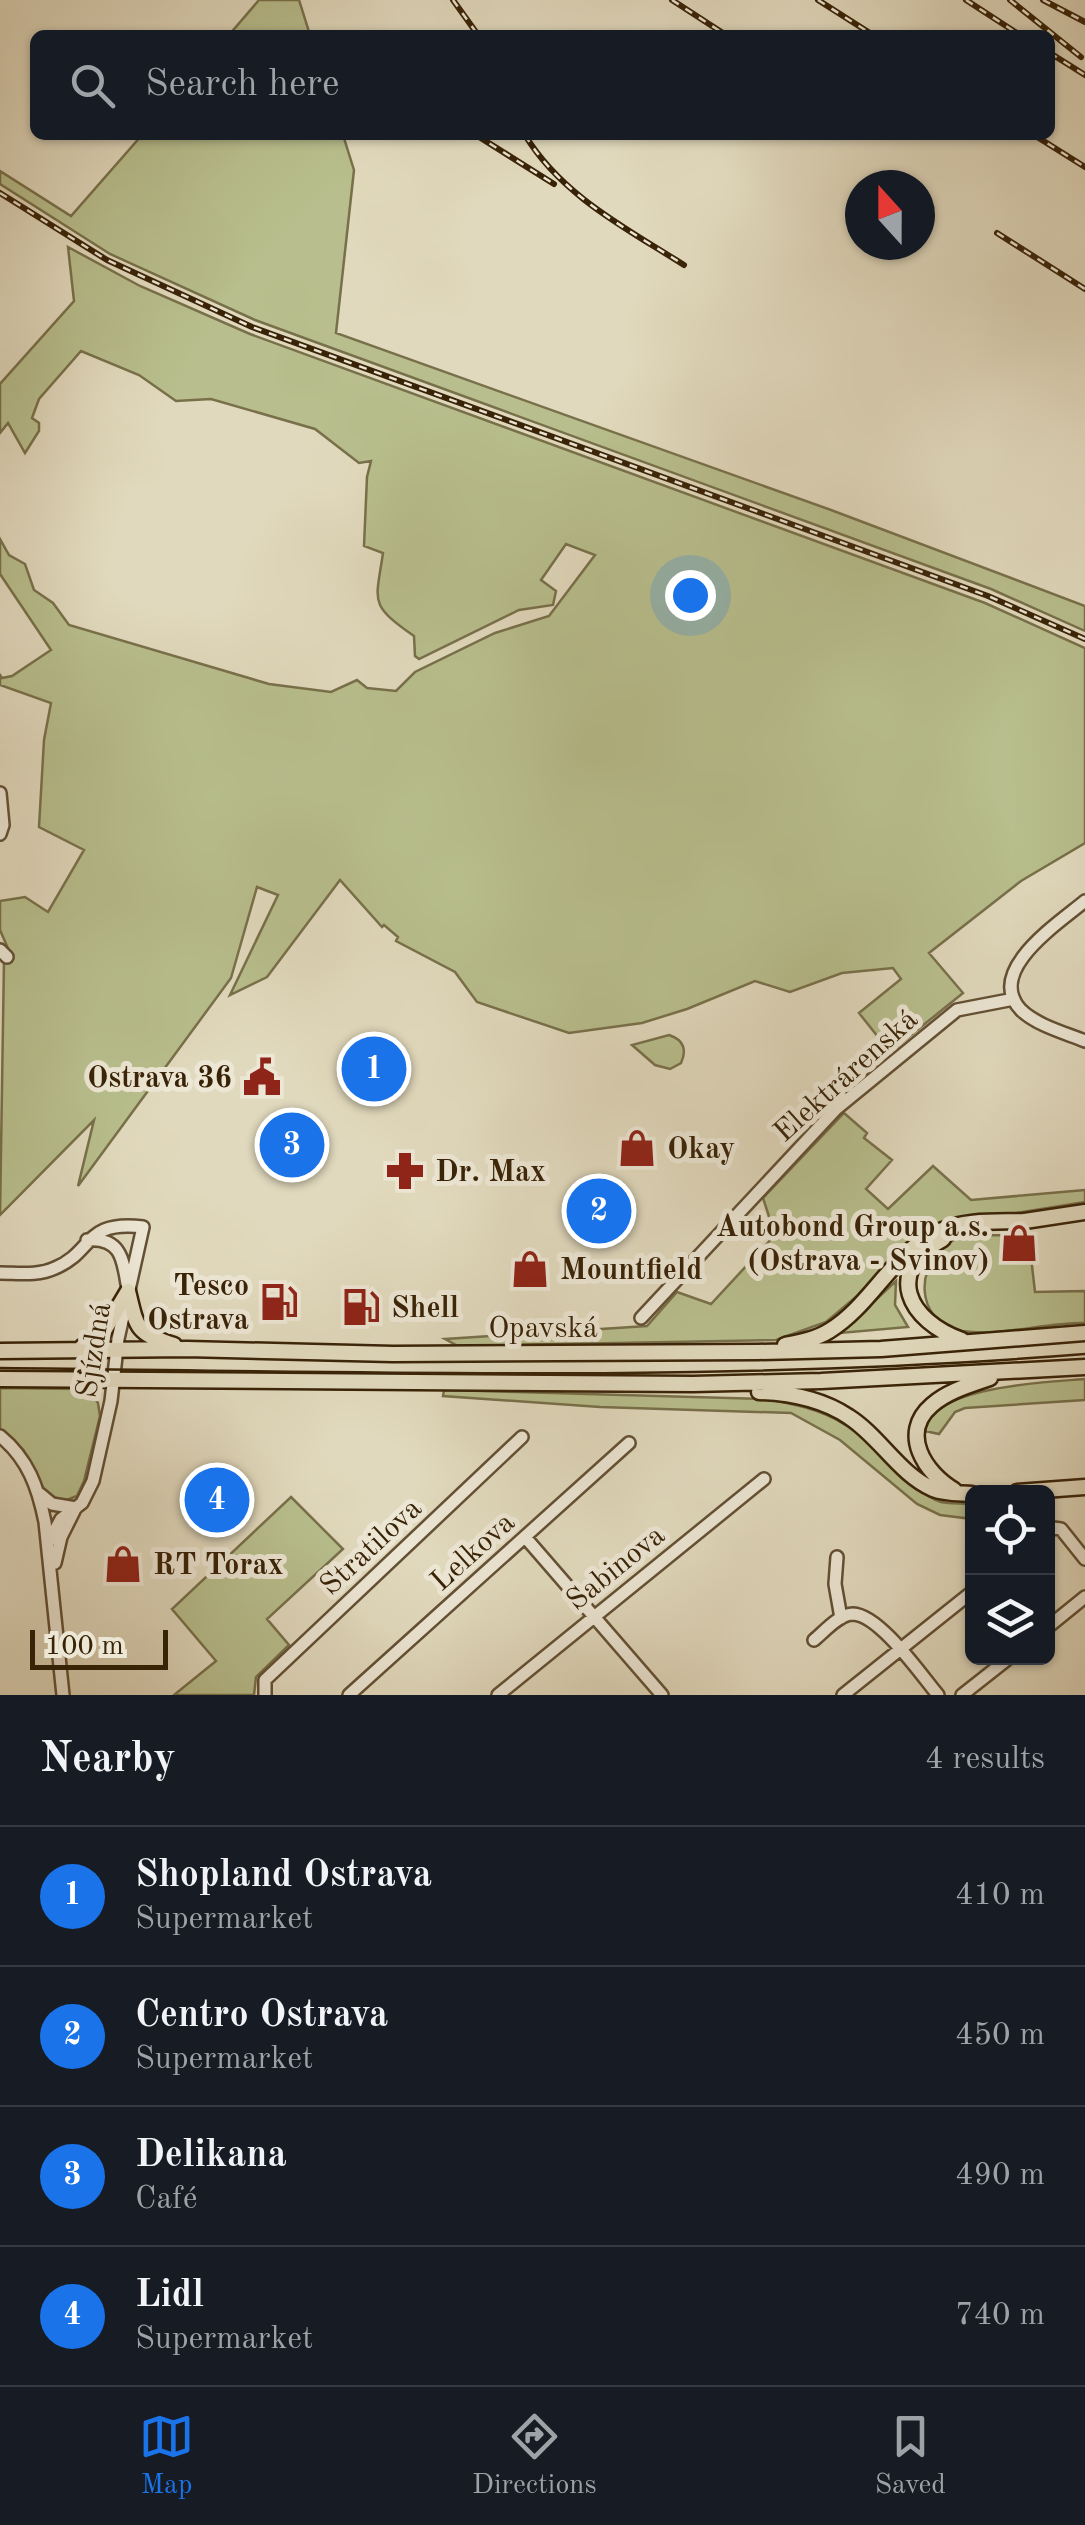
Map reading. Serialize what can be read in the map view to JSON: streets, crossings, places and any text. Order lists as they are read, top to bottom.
{
  "streets": {
    "main road": ["Opavská"],
    "street": [
      "Elektrárenská",
      "Sjízdná",
      "Stratilova",
      "Lelkova",
      "Sabinova"
    ]
  },
  "crossings": [
    ["Opavská", "Sjízdná"]
  ],
  "places": {
    "public building": ["Ostrava 36"],
    "shop": [
      "Okay",
      "Autobond Group a.s. (Ostrava - Svinov)",
      "Mountfield",
      "RT Torax"
    ],
    "pharmacy": ["Dr. Max"],
    "fuel station": ["Tesco Ostrava", "Shell"]
  },
  "scale_bar": "100 m",
  "north": "top",
  "page": {
    "search": "Search here",
    "pins": [
      "1",
      "3",
      "2",
      "4"
    ],
    "scale": "100 m",
    "heading": ["Nearby", "4 results"],
    "list": [
      {
        "mark": "1",
        "name": "Shopland Ostrava",
        "note": "Supermarket",
        "value": "410 m"
      },
      {
        "mark": "2",
        "name": "Centro Ostrava",
        "note": "Supermarket",
        "value": "450 m"
      },
      {
        "mark": "3",
        "name": "Delikana",
        "note": "Café",
        "value": "490 m"
      },
      {
        "mark": "4",
        "name": "Lidl",
        "note": "Supermarket",
        "value": "740 m"
      }
    ],
    "nav": ["Map", "Directions", "Saved"]
  }
}
